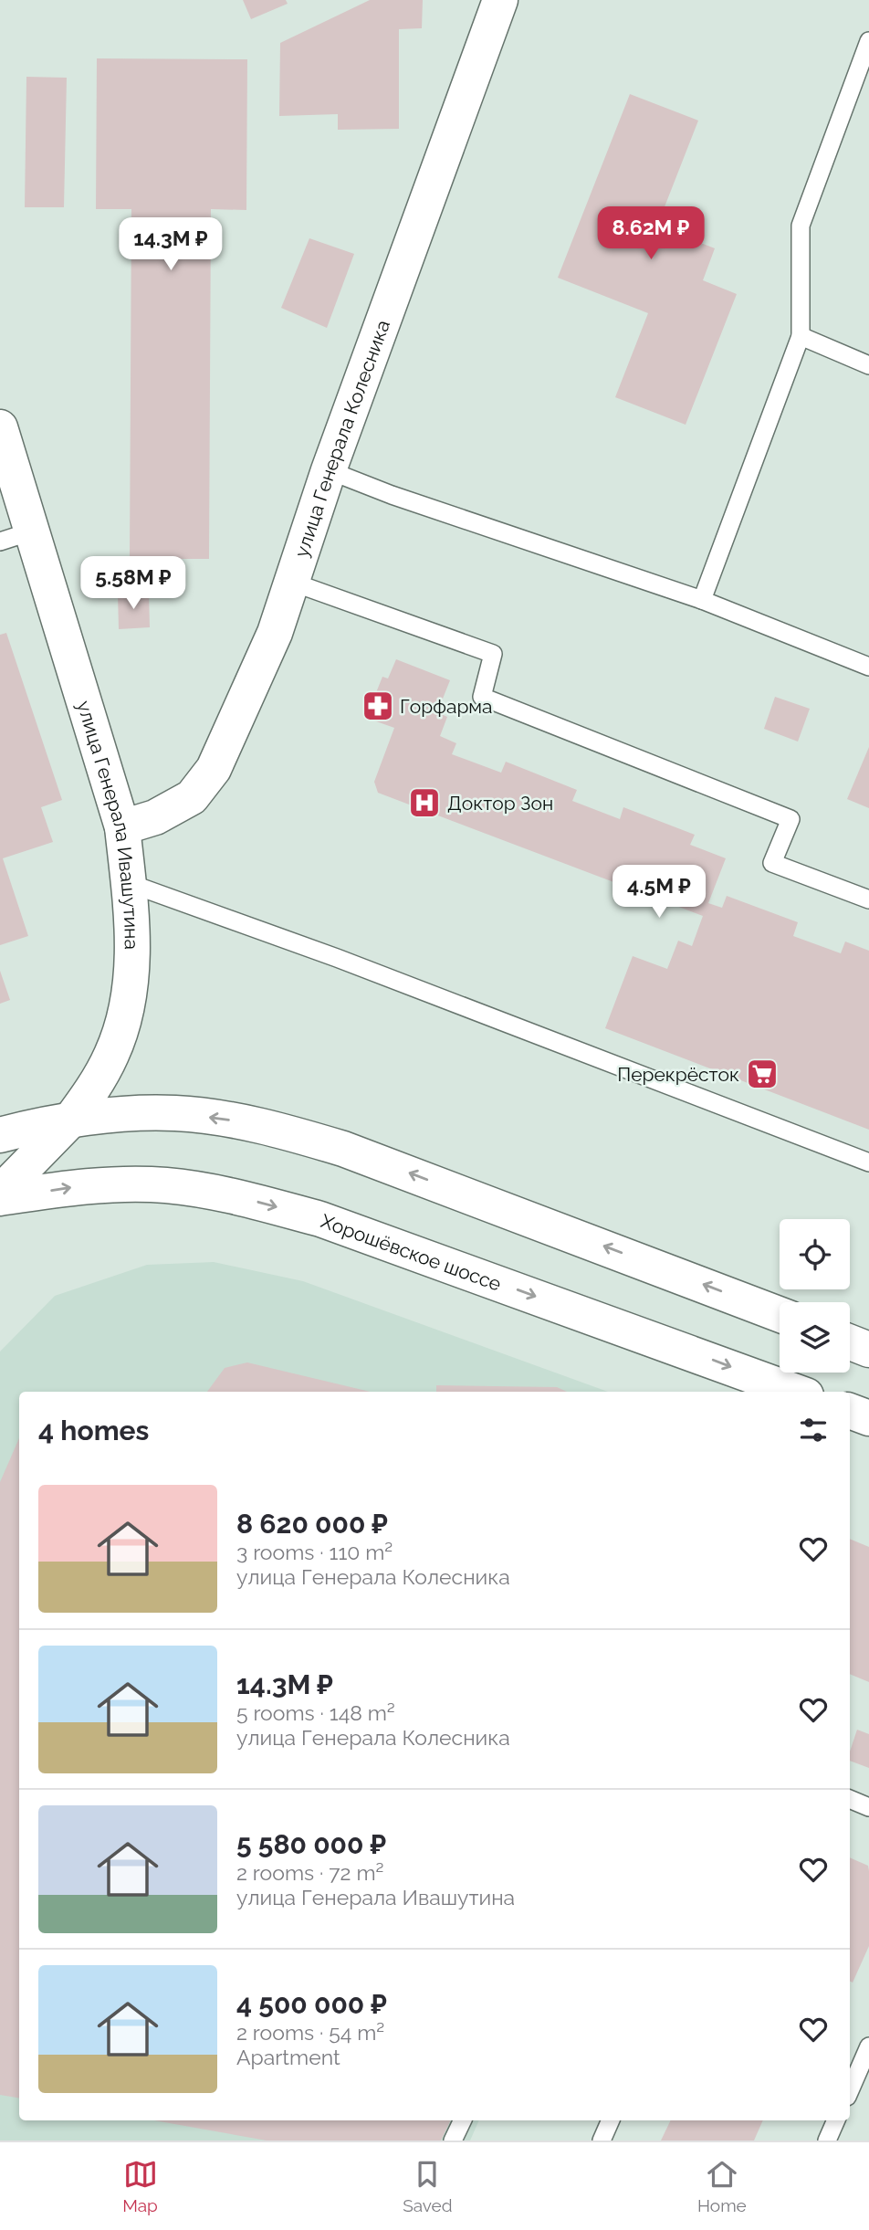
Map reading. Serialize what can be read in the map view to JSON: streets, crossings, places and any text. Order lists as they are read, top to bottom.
{
  "streets": {
    "street": ["улица Генерала Колесника", "улица Генерала Ивашутина", "Хорошёвское шоссе"]
  },
  "crossings": [
    ["улица Генерала Колесника", "улица Генерала Ивашутина"]
  ],
  "places": {
    "pharmacy": ["Горфарма"],
    "hospital": ["Доктор Зон"],
    "supermarket": ["Перекрёсток"]
  },
  "page": {
    "price": [
      "8.62M ₽",
      "14.3M ₽",
      "5.58M ₽",
      "4.5M ₽"
    ],
    "heading": "4 homes",
    "list": [
      {
        "name": "8 620 000 ₽",
        "note": "3 rooms · 110 m² · улица Генерала Колесника"
      },
      {
        "name": "14.3M ₽",
        "note": "5 rooms · 148 m² · улица Генерала Колесника"
      },
      {
        "name": "5 580 000 ₽",
        "note": "2 rooms · 72 m² · улица Генерала Ивашутина"
      },
      {
        "name": "4 500 000 ₽",
        "note": "2 rooms · 54 m² · Apartment"
      }
    ],
    "tabs": ["Map", "Saved", "Home"]
  }
}
